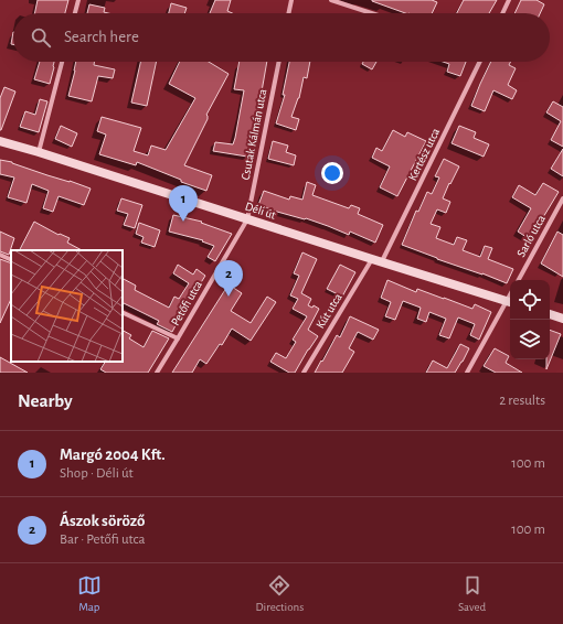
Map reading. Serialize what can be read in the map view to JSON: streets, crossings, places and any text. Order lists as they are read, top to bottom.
{
  "streets": {
    "street": [
      "Csutak Kálmán utca",
      "Kertész utca",
      "Déli út",
      "Sarló utca",
      "Petőfi utca",
      "Kút utca"
    ]
  },
  "crossings": [
    ["Csutak Kálmán utca", "Déli út"],
    ["Csutak Kálmán utca", "Petőfi utca"],
    ["Kertész utca", "Déli út"],
    ["Déli út", "Petőfi utca"],
    ["Déli út", "Kút utca"]
  ],
  "page": {
    "search": "Search here",
    "pins": ["1", "2"],
    "heading": ["Nearby", "2 results"],
    "list": [
      {
        "mark": "1",
        "name": "Margó 2004 Kft.",
        "note": "Shop · Déli út",
        "value": "100 m"
      },
      {
        "mark": "2",
        "name": "Ászok söröző",
        "note": "Bar · Petőfi utca",
        "value": "100 m"
      }
    ],
    "nav": ["Map", "Directions", "Saved"]
  }
}
